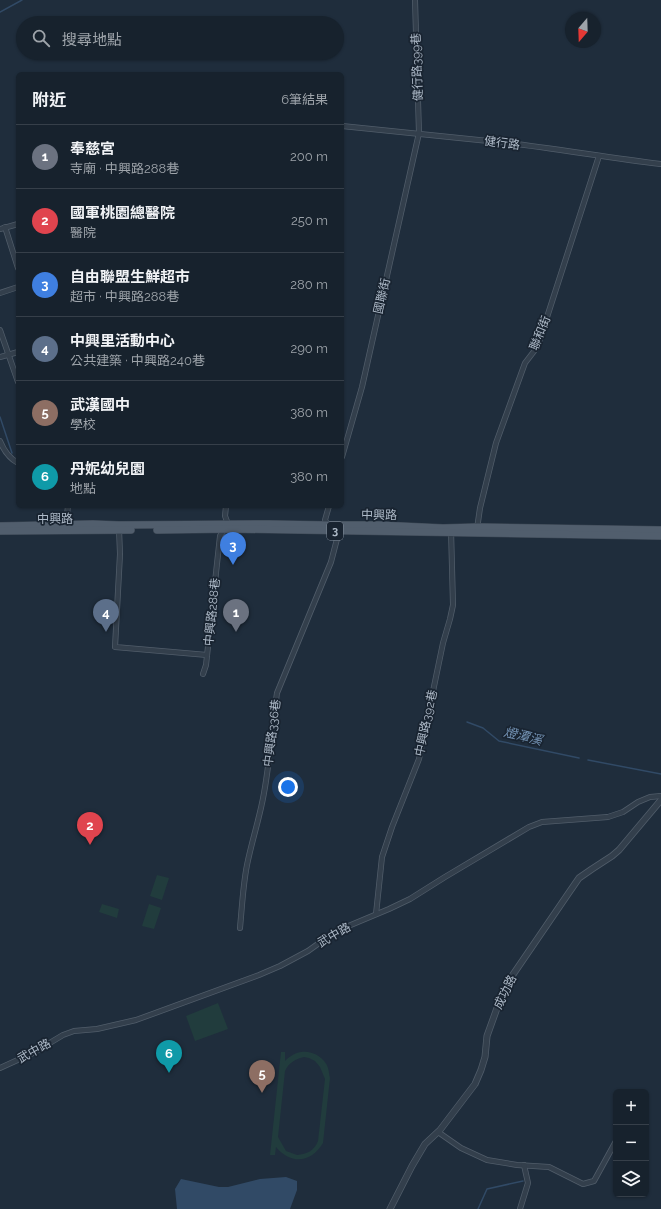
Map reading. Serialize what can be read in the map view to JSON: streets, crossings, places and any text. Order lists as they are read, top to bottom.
{
  "streets": {
    "main road": ["中興路", "3"],
    "street": [
      "健行路399巷",
      "健行路",
      "國聯街",
      "聯和街",
      "中興路288巷",
      "中興路392巷",
      "中興路336巷",
      "武中路",
      "成功路"
    ]
  },
  "crossings": [
    ["健行路399巷", "健行路"],
    ["健行路399巷", "國聯街"],
    ["健行路", "國聯街"],
    ["健行路", "聯和街"],
    ["聯和街", "中興路"],
    ["中興路", "中興路288巷"],
    ["中興路", "中興路392巷"],
    ["中興路", "中興路336巷"],
    ["中興路392巷", "武中路"]
  ],
  "water": ["燈潭溪"],
  "north": "bottom",
  "page": {
    "search": "搜尋地點",
    "heading": ["附近", "6筆結果"],
    "list": [
      {
        "mark": "1",
        "name": "奉慈宮",
        "note": "寺廟 · 中興路288巷",
        "value": "200 m"
      },
      {
        "mark": "2",
        "name": "國軍桃園總醫院",
        "note": "醫院",
        "value": "250 m"
      },
      {
        "mark": "3",
        "name": "自由聯盟生鮮超市",
        "note": "超市 · 中興路288巷",
        "value": "280 m"
      },
      {
        "mark": "4",
        "name": "中興里活動中心",
        "note": "公共建築 · 中興路240巷",
        "value": "290 m"
      },
      {
        "mark": "5",
        "name": "武漢國中",
        "note": "學校",
        "value": "380 m"
      },
      {
        "mark": "6",
        "name": "丹妮幼兒園",
        "note": "地點",
        "value": "380 m"
      }
    ],
    "pins": [
      "3",
      "1",
      "4",
      "2",
      "6",
      "5"
    ],
    "map_buttons": ["+", "−"]
  }
}
